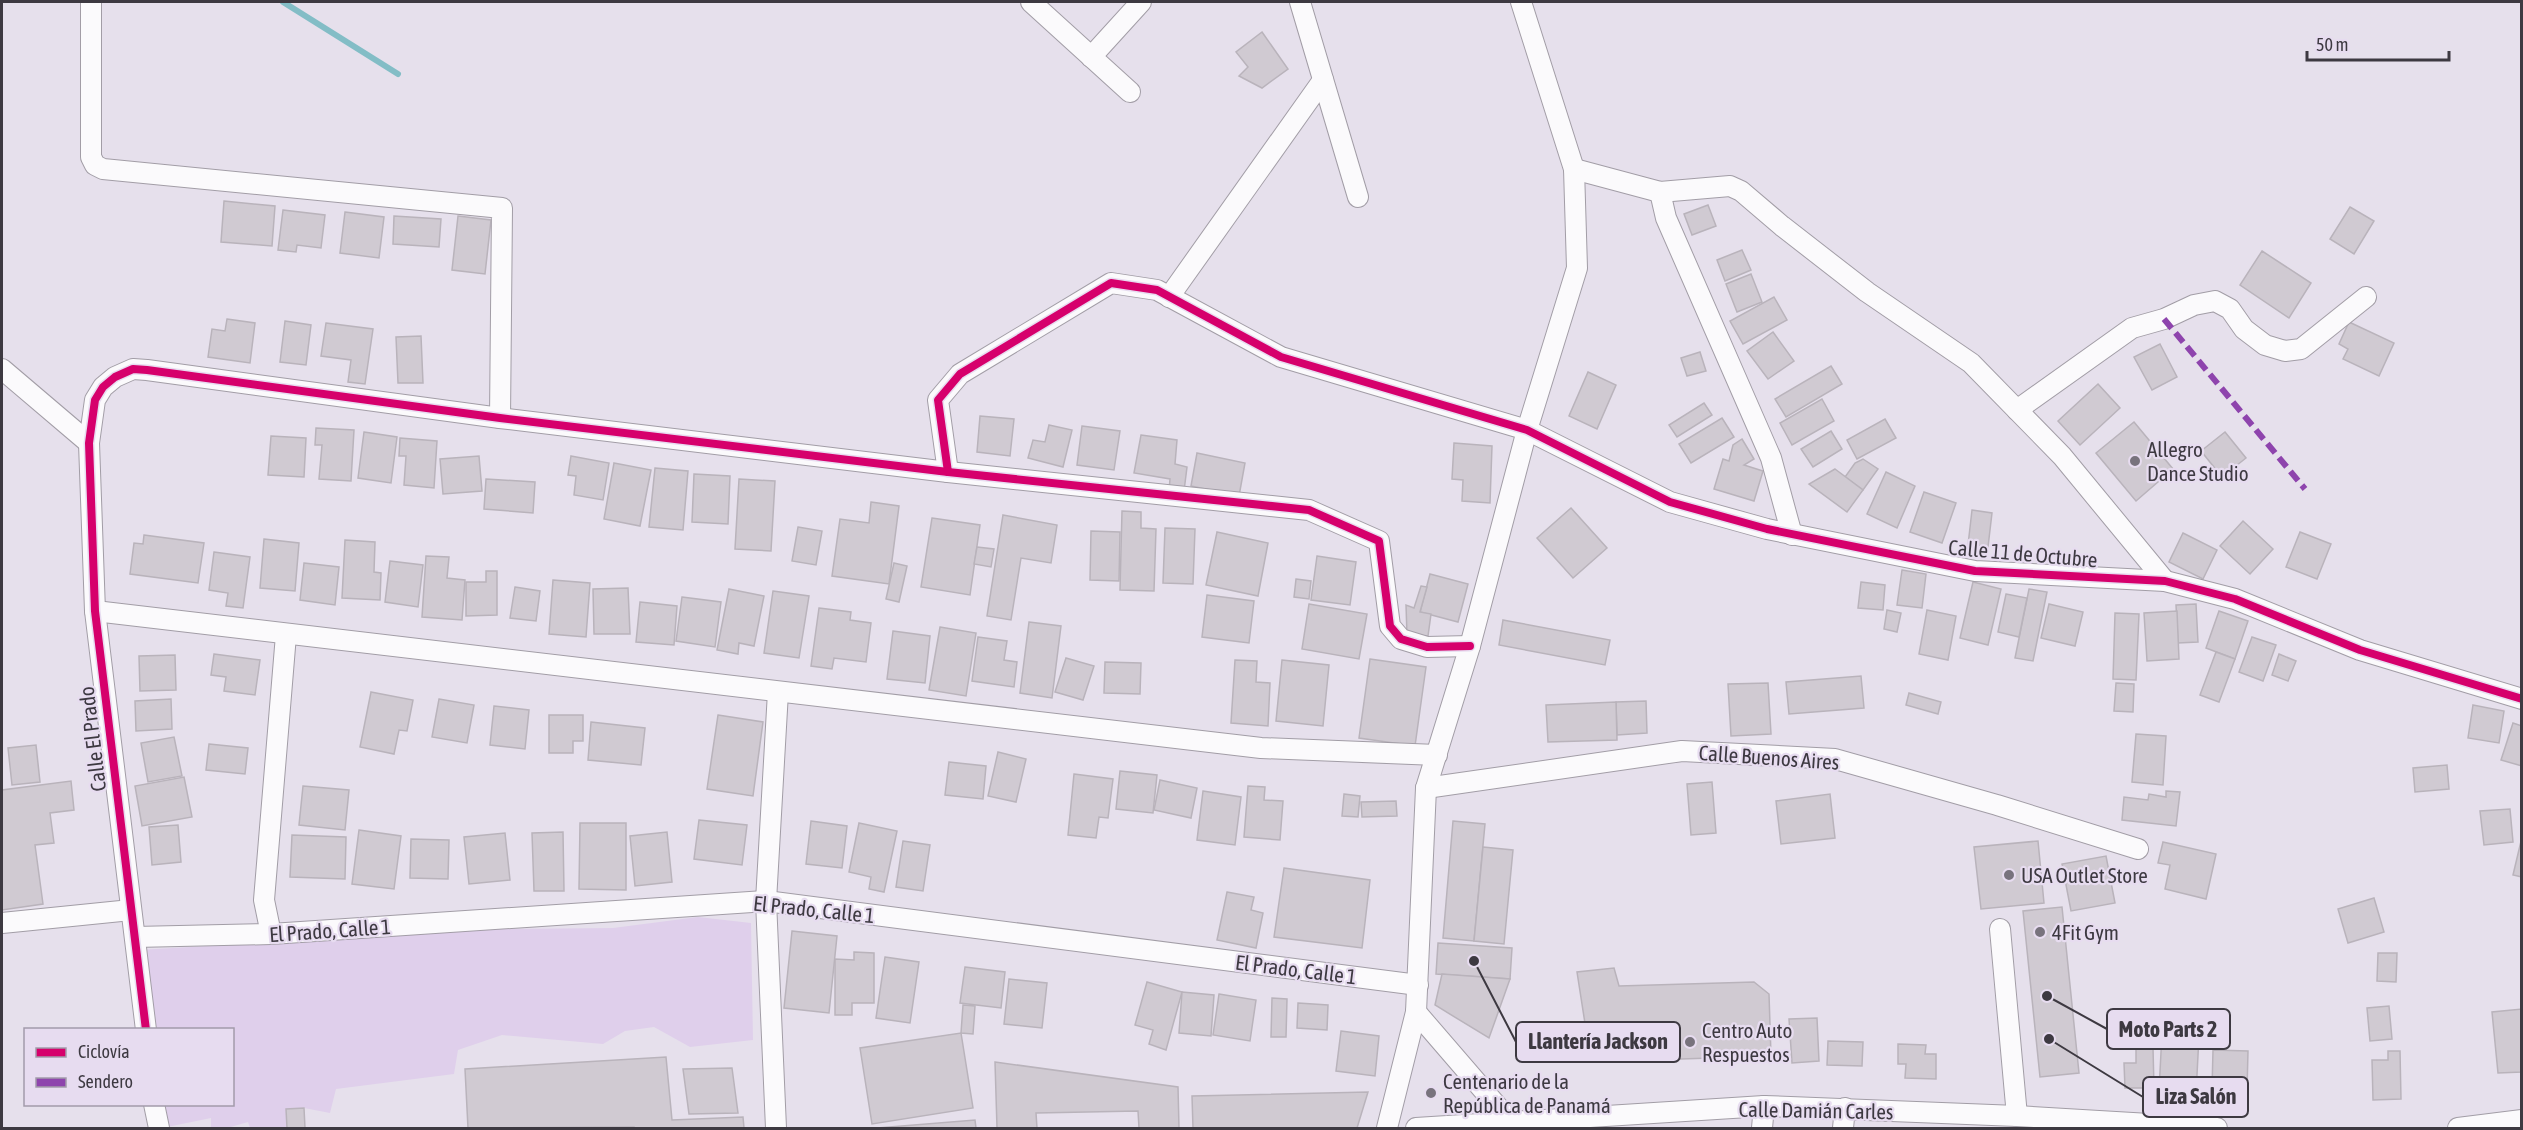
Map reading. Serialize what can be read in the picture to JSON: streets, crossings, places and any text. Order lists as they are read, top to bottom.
{
  "streets": {
    "street": [
      "Calle 11 de Octubre",
      "Calle El Prado",
      "Calle Buenos Aires",
      "El Prado, Calle 1",
      "Calle Damián Carles"
    ]
  },
  "crossings": [
    ["Calle 11 de Octubre", "Calle El Prado"],
    ["Calle El Prado", "El Prado, Calle 1"]
  ],
  "places": [
    "Allegro Dance Studio",
    "USA Outlet Store",
    "4Fit Gym",
    "Llantería Jackson",
    "Moto Parts 2",
    "Liza Salón",
    "Centro Auto Respuestos",
    "Centenario de la República de Panamá"
  ],
  "legend": ["Ciclovía", "Sendero"],
  "scale_bar": "50 m"
}
